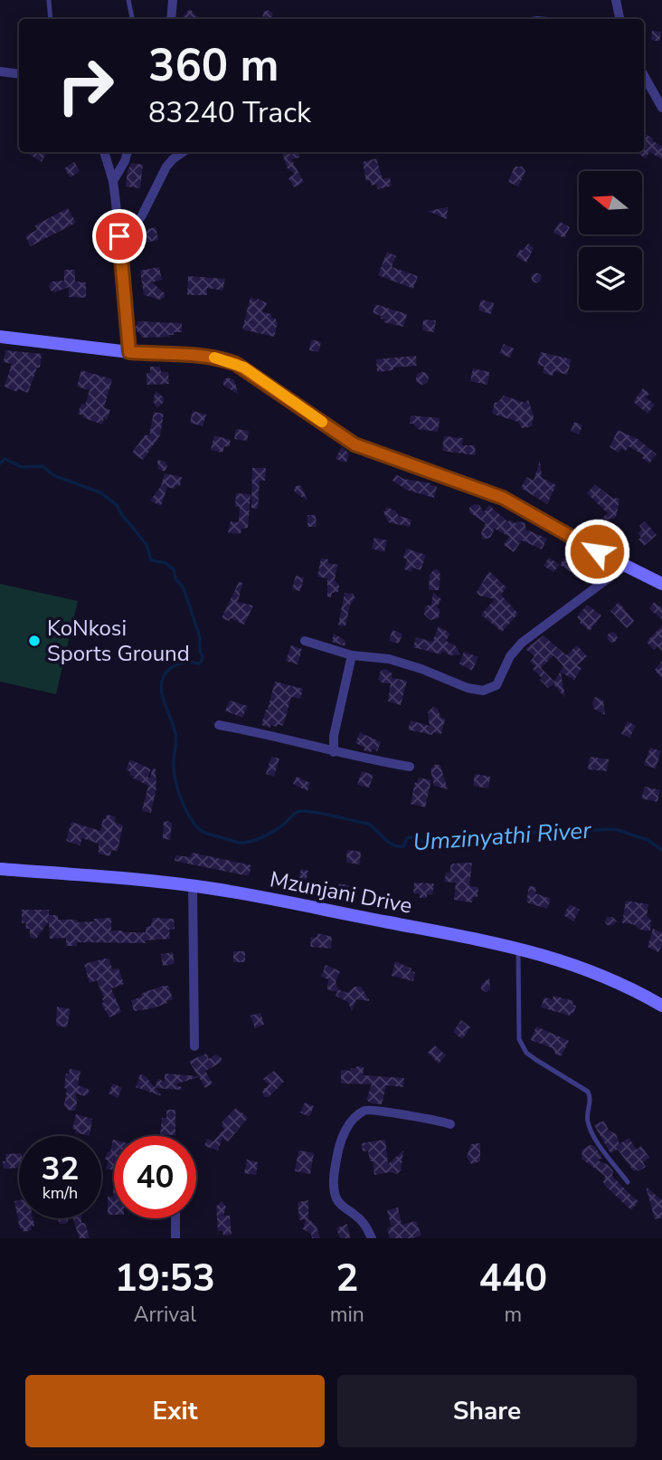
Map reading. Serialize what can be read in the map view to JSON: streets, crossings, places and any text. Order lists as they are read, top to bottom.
{
  "streets": {
    "street": ["Mzunjani Drive"]
  },
  "water": ["Umzinyathi River"],
  "places": ["KoNkosi Sports Ground"],
  "north": "left",
  "page": {
    "turn": ["360 m", "83240 Track"],
    "speed": "32 km/h",
    "limit": "40",
    "eta": [
      "19:53",
      "Arrival",
      "2",
      "min",
      "440",
      "m"
    ],
    "buttons": ["Exit", "Share"]
  }
}
